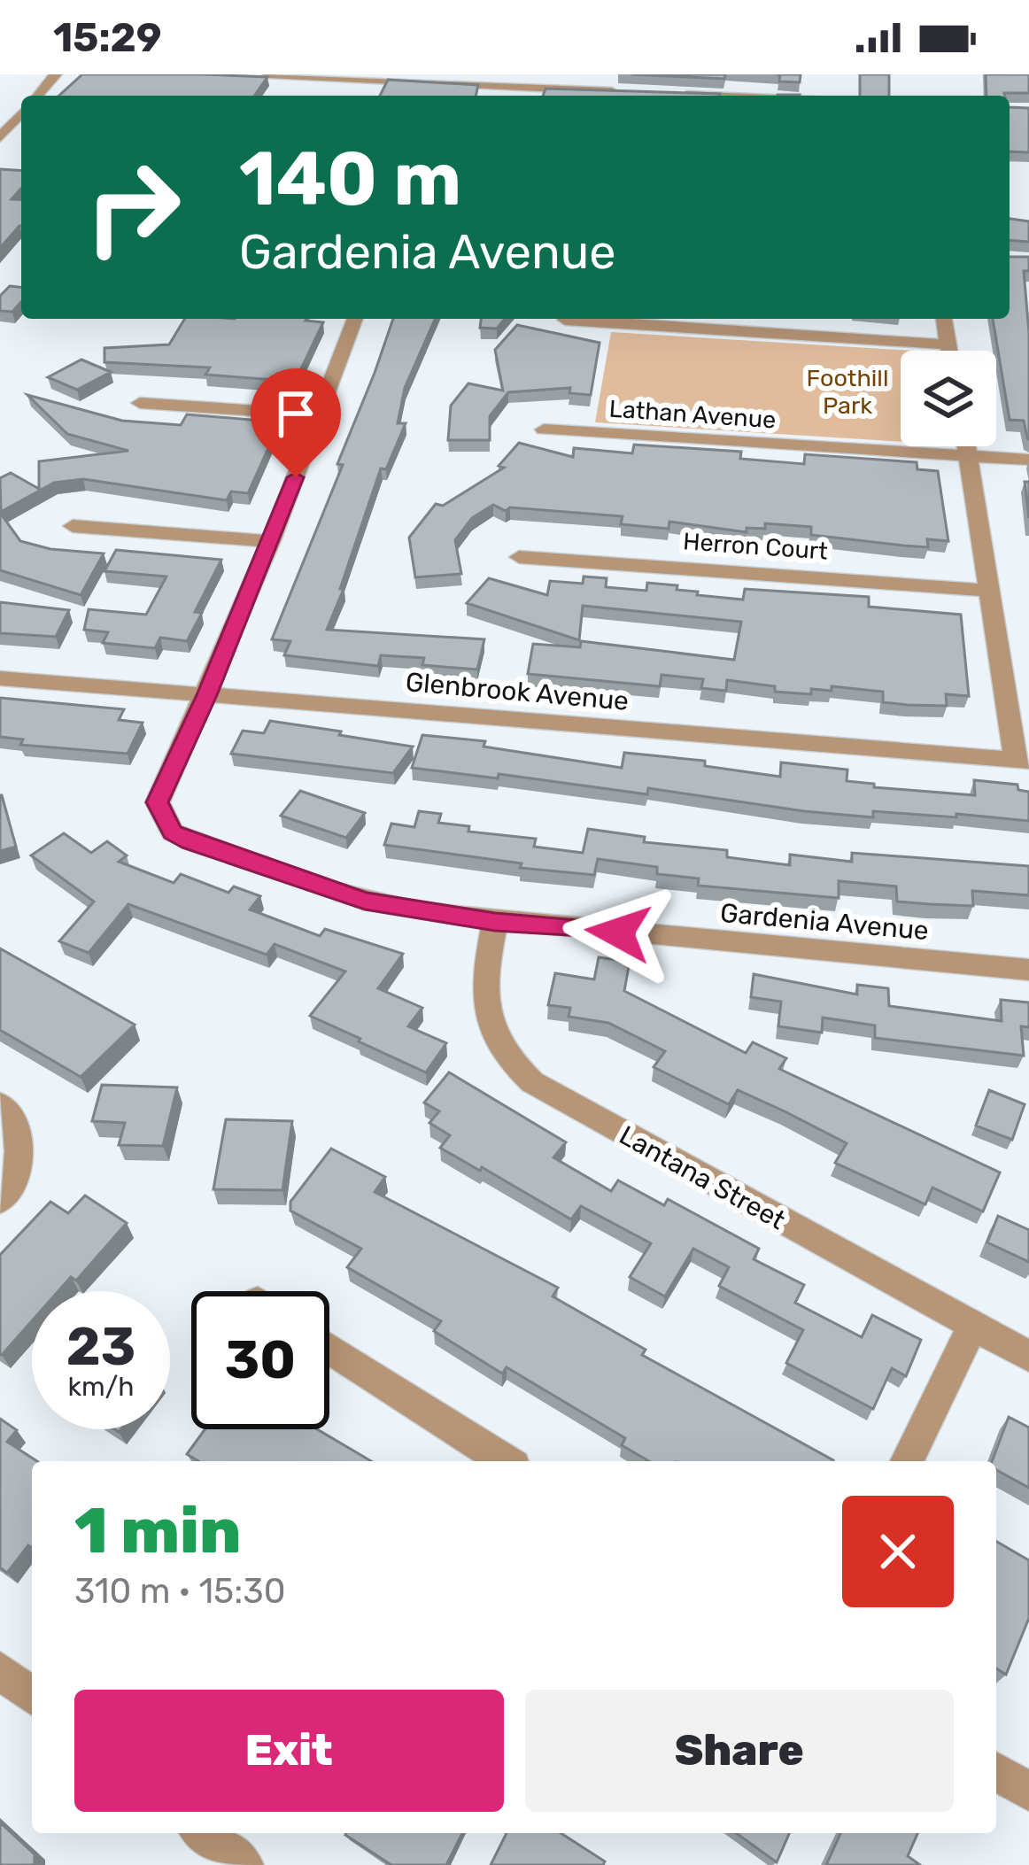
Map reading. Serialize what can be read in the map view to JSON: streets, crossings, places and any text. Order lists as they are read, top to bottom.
{
  "streets": {
    "street": [
      "Lathan Avenue",
      "Herron Court",
      "Glenbrook Avenue",
      "Gardenia Avenue",
      "Lantana Street"
    ]
  },
  "crossings": [
    ["Glenbrook Avenue", "Gardenia Avenue"],
    ["Gardenia Avenue", "Lantana Street"]
  ],
  "parks": ["Foothill Park"],
  "page": {
    "status": "15:29",
    "turn": ["140 m", "Gardenia Avenue"],
    "speed": "23 km/h",
    "limit": "30",
    "heading": ["1 min", "310 m · 15:30"],
    "buttons": ["Exit", "Share"]
  }
}
